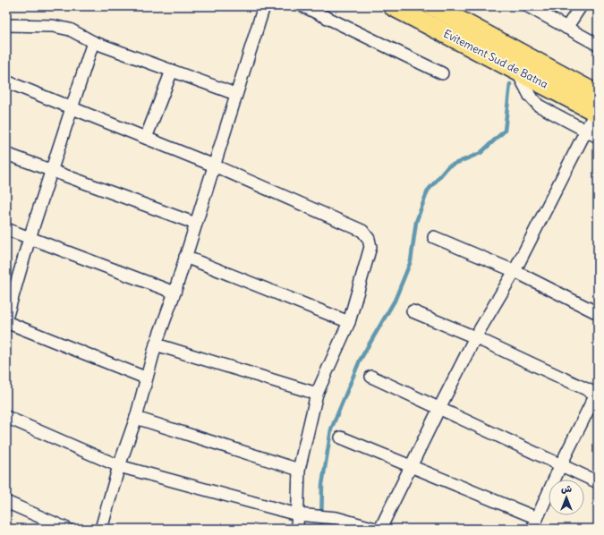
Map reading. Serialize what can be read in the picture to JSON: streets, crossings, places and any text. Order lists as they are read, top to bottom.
{
  "streets": {
    "highway": ["Evitement Sud de Batna"]
  },
  "north": "top"
}
